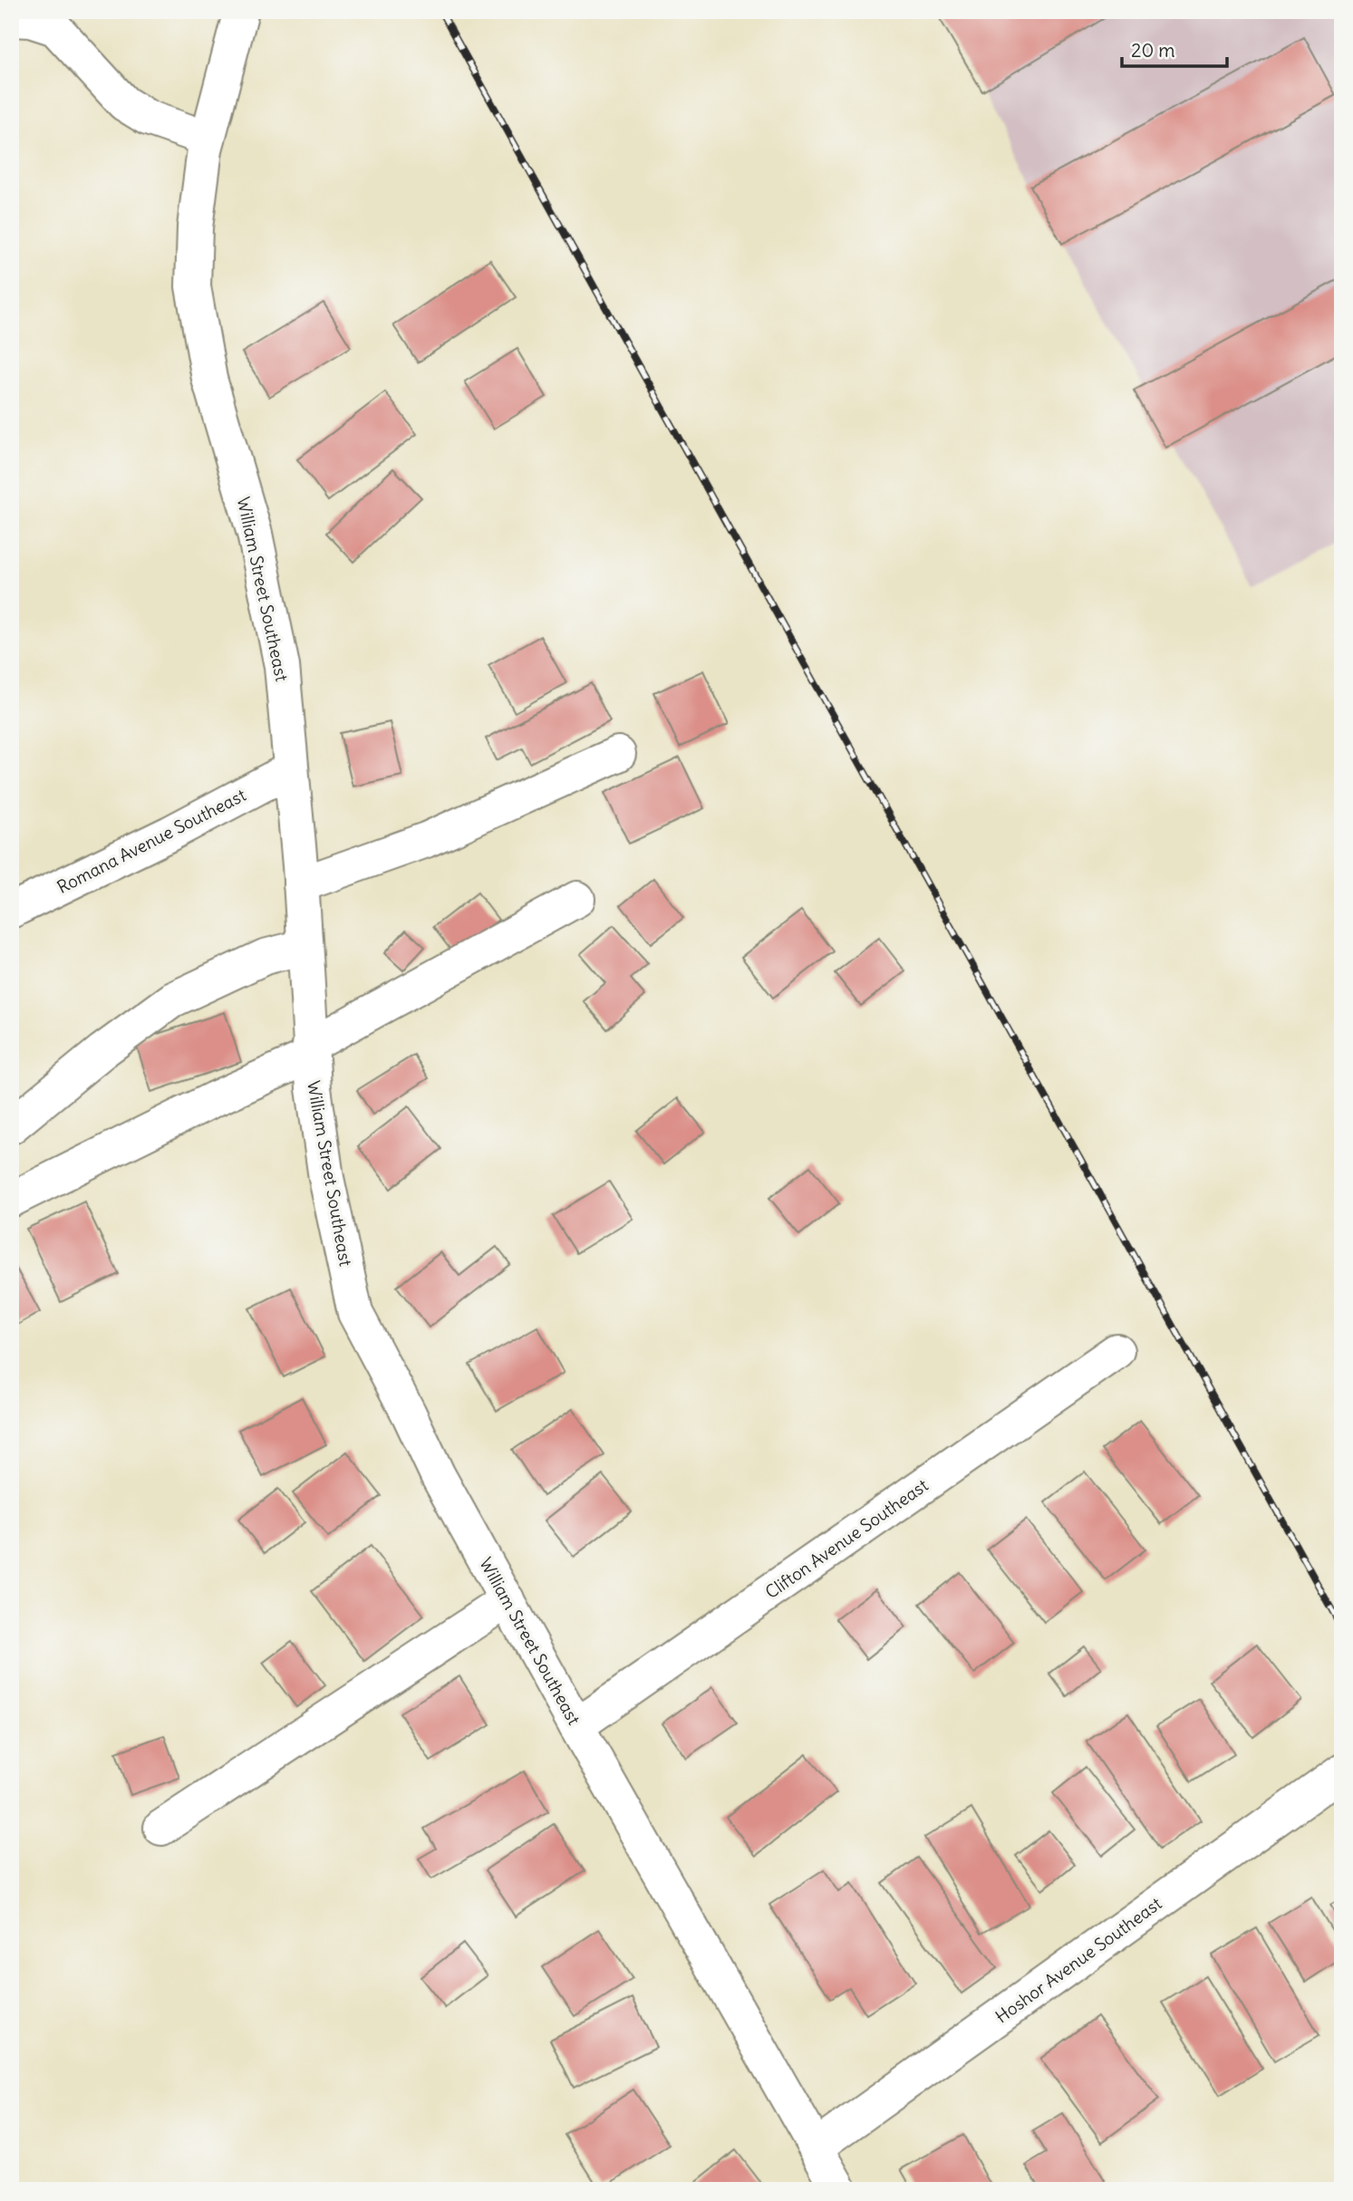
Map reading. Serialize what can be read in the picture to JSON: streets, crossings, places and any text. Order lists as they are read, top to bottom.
{
  "streets": {
    "street": [
      "William Street Southeast",
      "Romana Avenue Southeast",
      "Clifton Avenue Southeast",
      "Hoshor Avenue Southeast"
    ]
  },
  "crossings": [
    ["William Street Southeast", "Romana Avenue Southeast"],
    ["William Street Southeast", "Clifton Avenue Southeast"],
    ["William Street Southeast", "Hoshor Avenue Southeast"]
  ],
  "scale_bar": "20 m"
}
